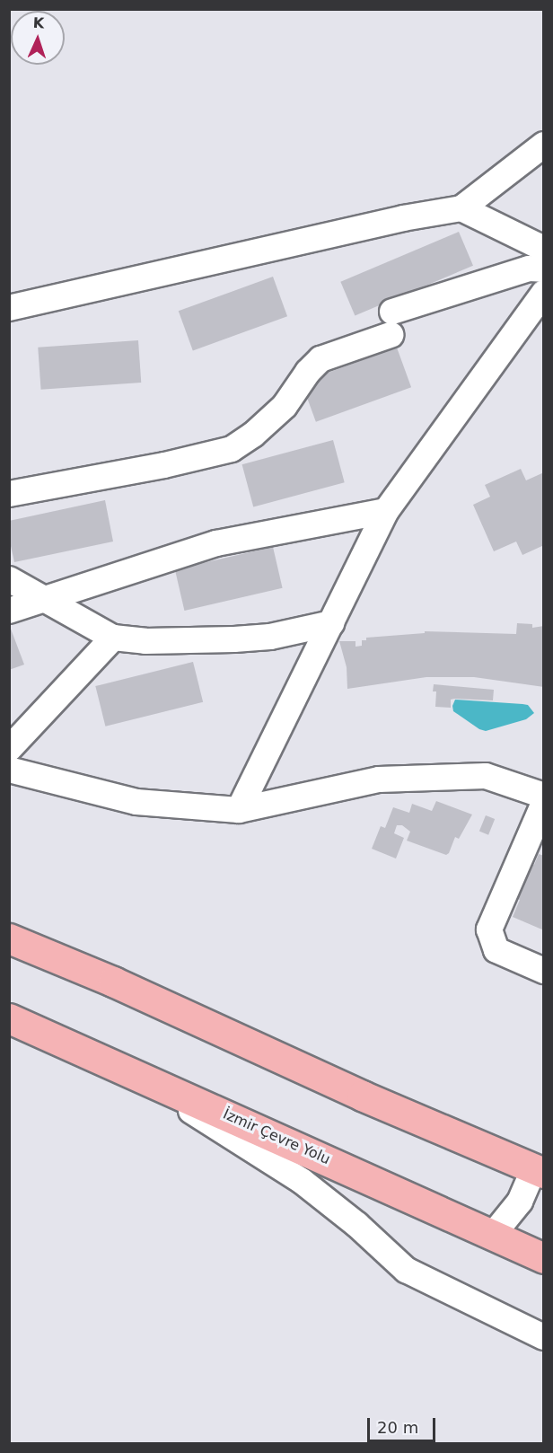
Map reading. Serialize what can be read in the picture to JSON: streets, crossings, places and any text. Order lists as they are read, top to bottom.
{
  "streets": {
    "highway": ["İzmir Çevre Yolu"]
  },
  "scale_bar": "20 m",
  "north": "top"
}
